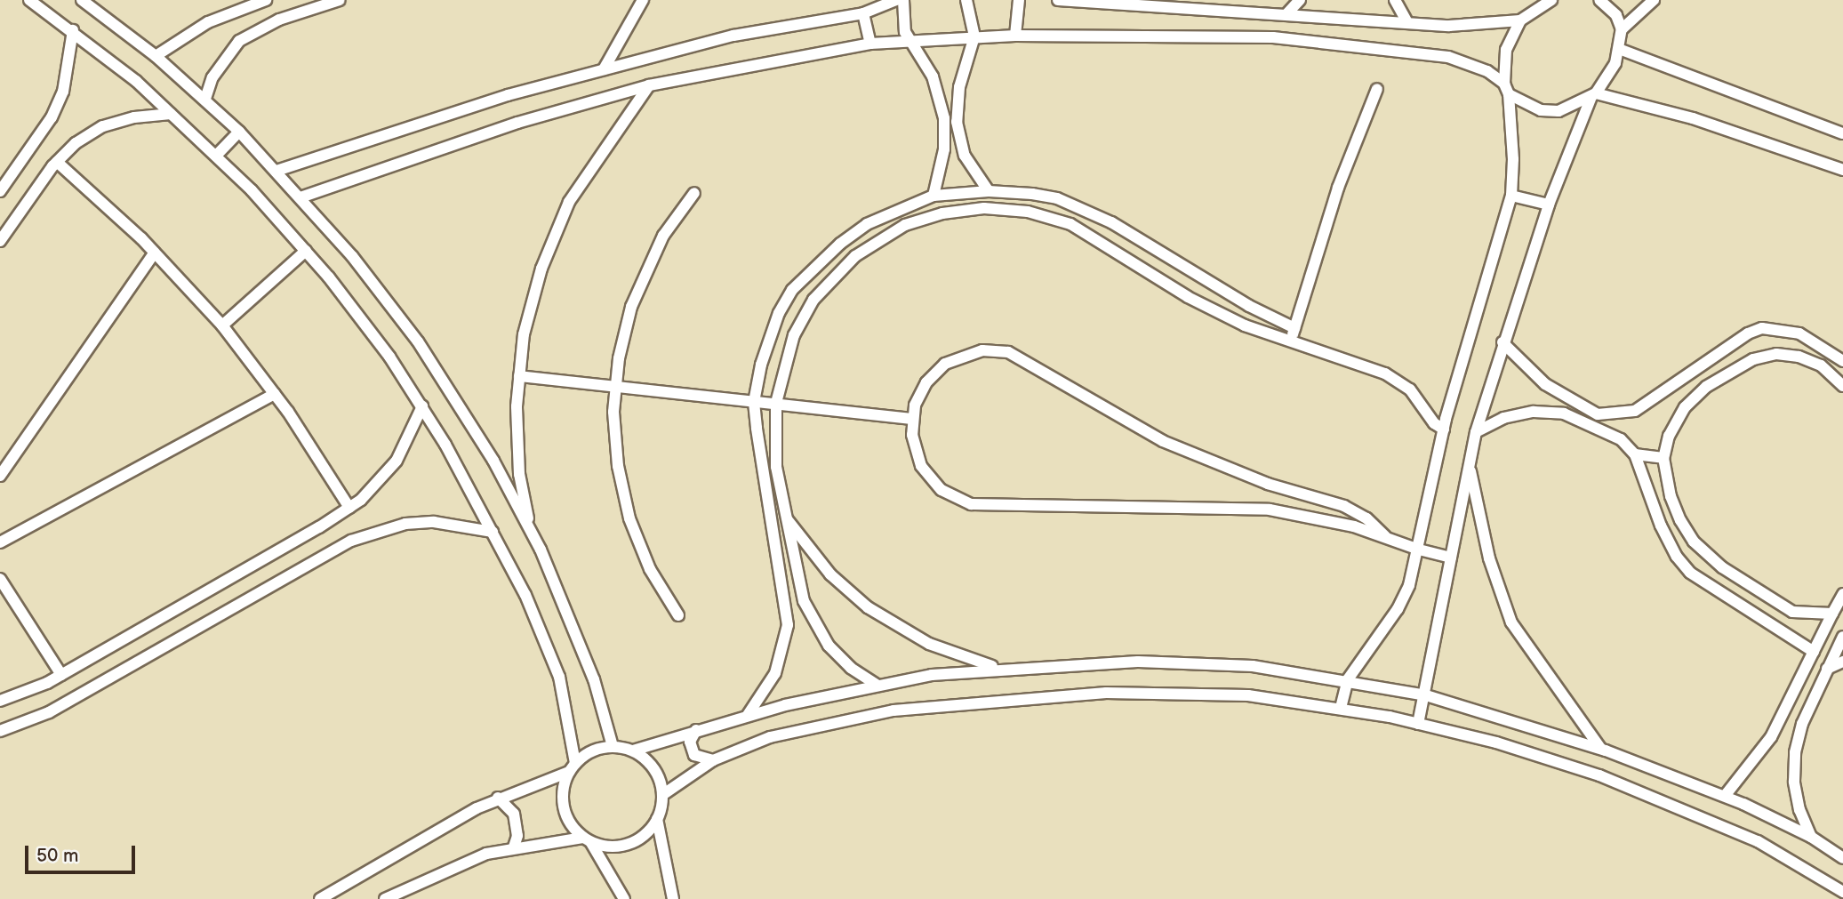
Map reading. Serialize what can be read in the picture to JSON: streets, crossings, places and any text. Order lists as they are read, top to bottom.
{
  "scale_bar": "50 m"
}
